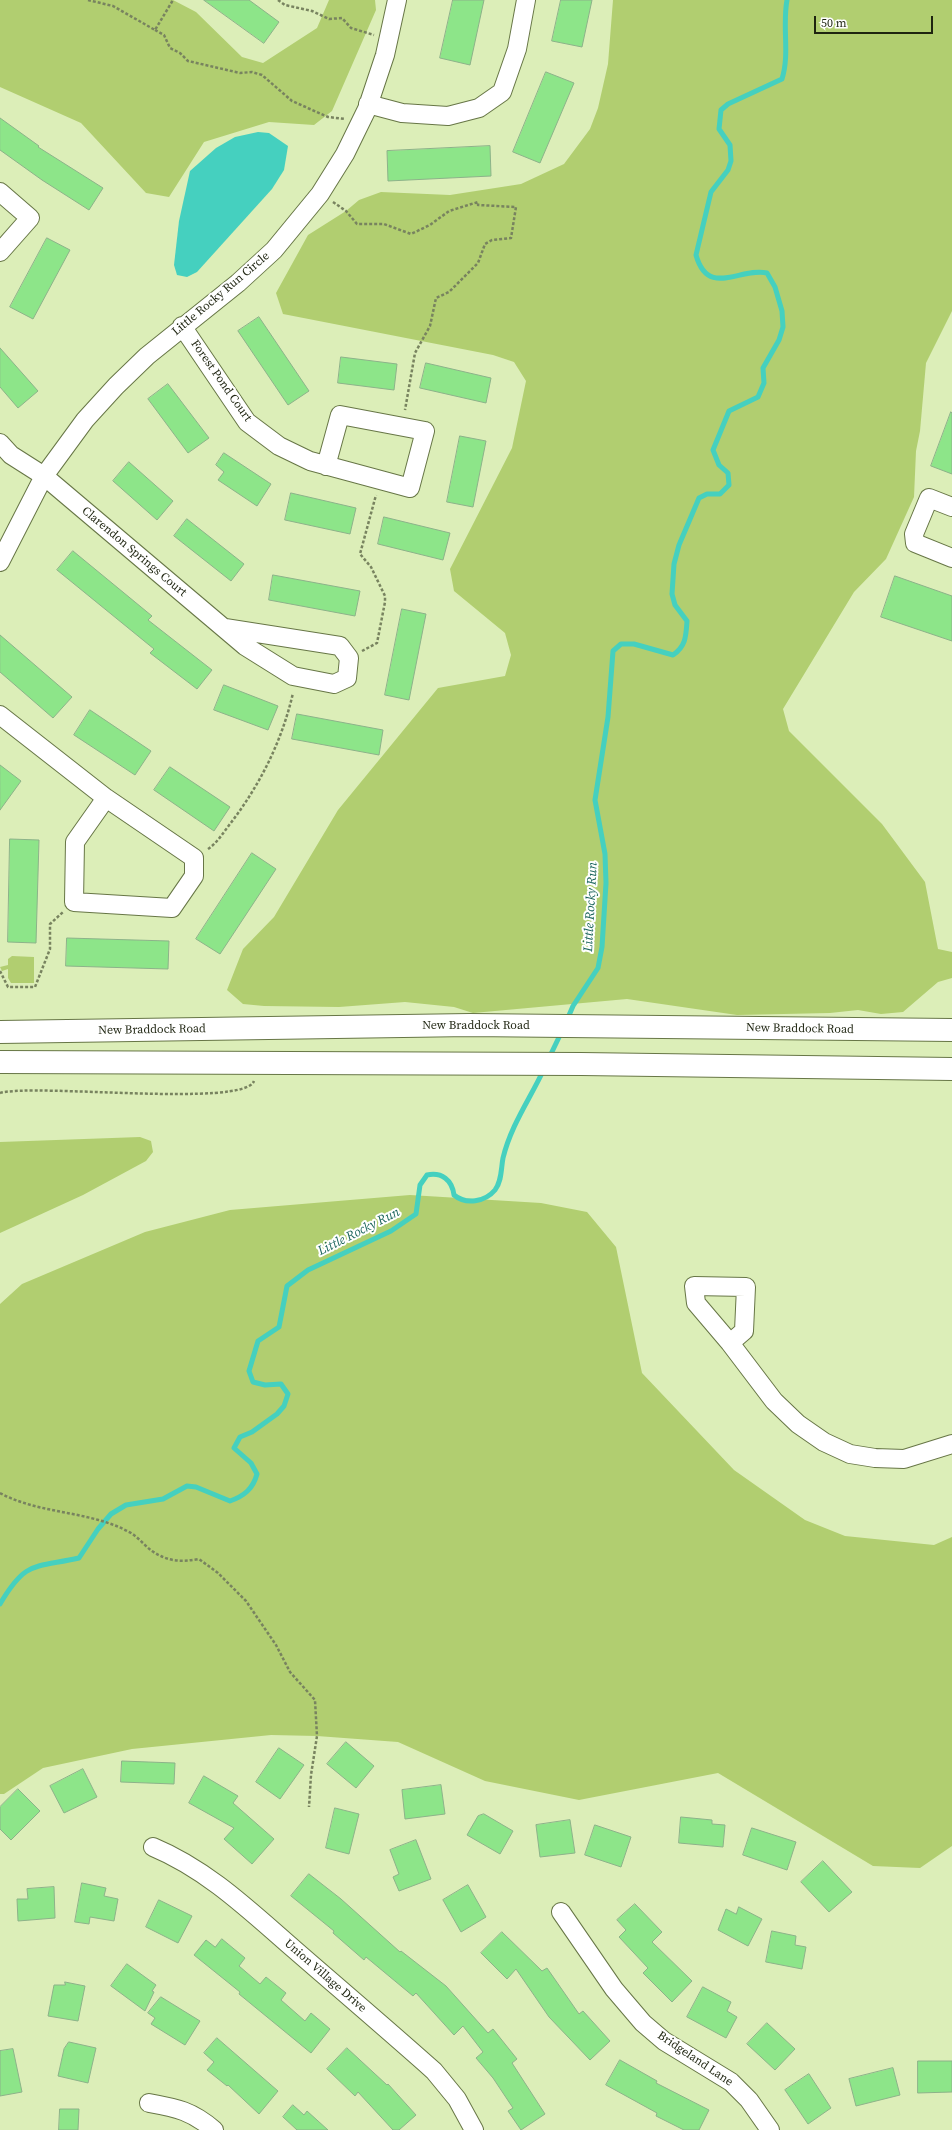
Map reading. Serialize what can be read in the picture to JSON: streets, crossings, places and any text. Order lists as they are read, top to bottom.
{
  "streets": {
    "main road": ["New Braddock Road"],
    "street": [
      "Little Rocky Run Circle",
      "Forest Pond Court",
      "Clarendon Springs Court",
      "Union Village Drive",
      "Bridgeland Lane"
    ]
  },
  "crossings": [
    ["Little Rocky Run Circle", "Forest Pond Court"],
    ["Little Rocky Run Circle", "Clarendon Springs Court"]
  ],
  "water": ["Little Rocky Run"],
  "scale_bar": "50 m"
}
